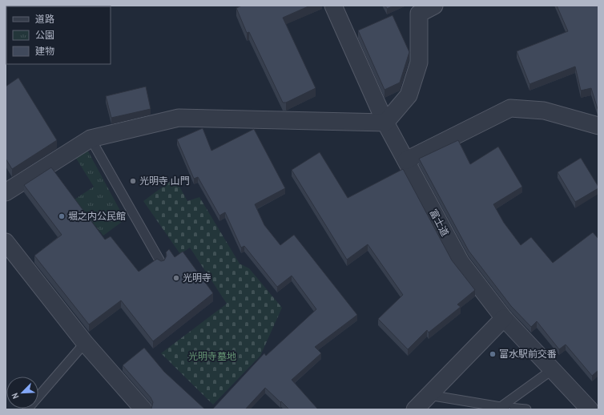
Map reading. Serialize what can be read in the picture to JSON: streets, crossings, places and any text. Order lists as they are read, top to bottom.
{
  "streets": {
    "street": ["富士道"]
  },
  "parks": ["光明寺墓地"],
  "places": [
    "光明寺 山門",
    "堀之内公民館",
    "光明寺",
    "富水駅前交番"
  ],
  "legend": ["道路", "公園", "建物"],
  "north": "bottom left"
}
